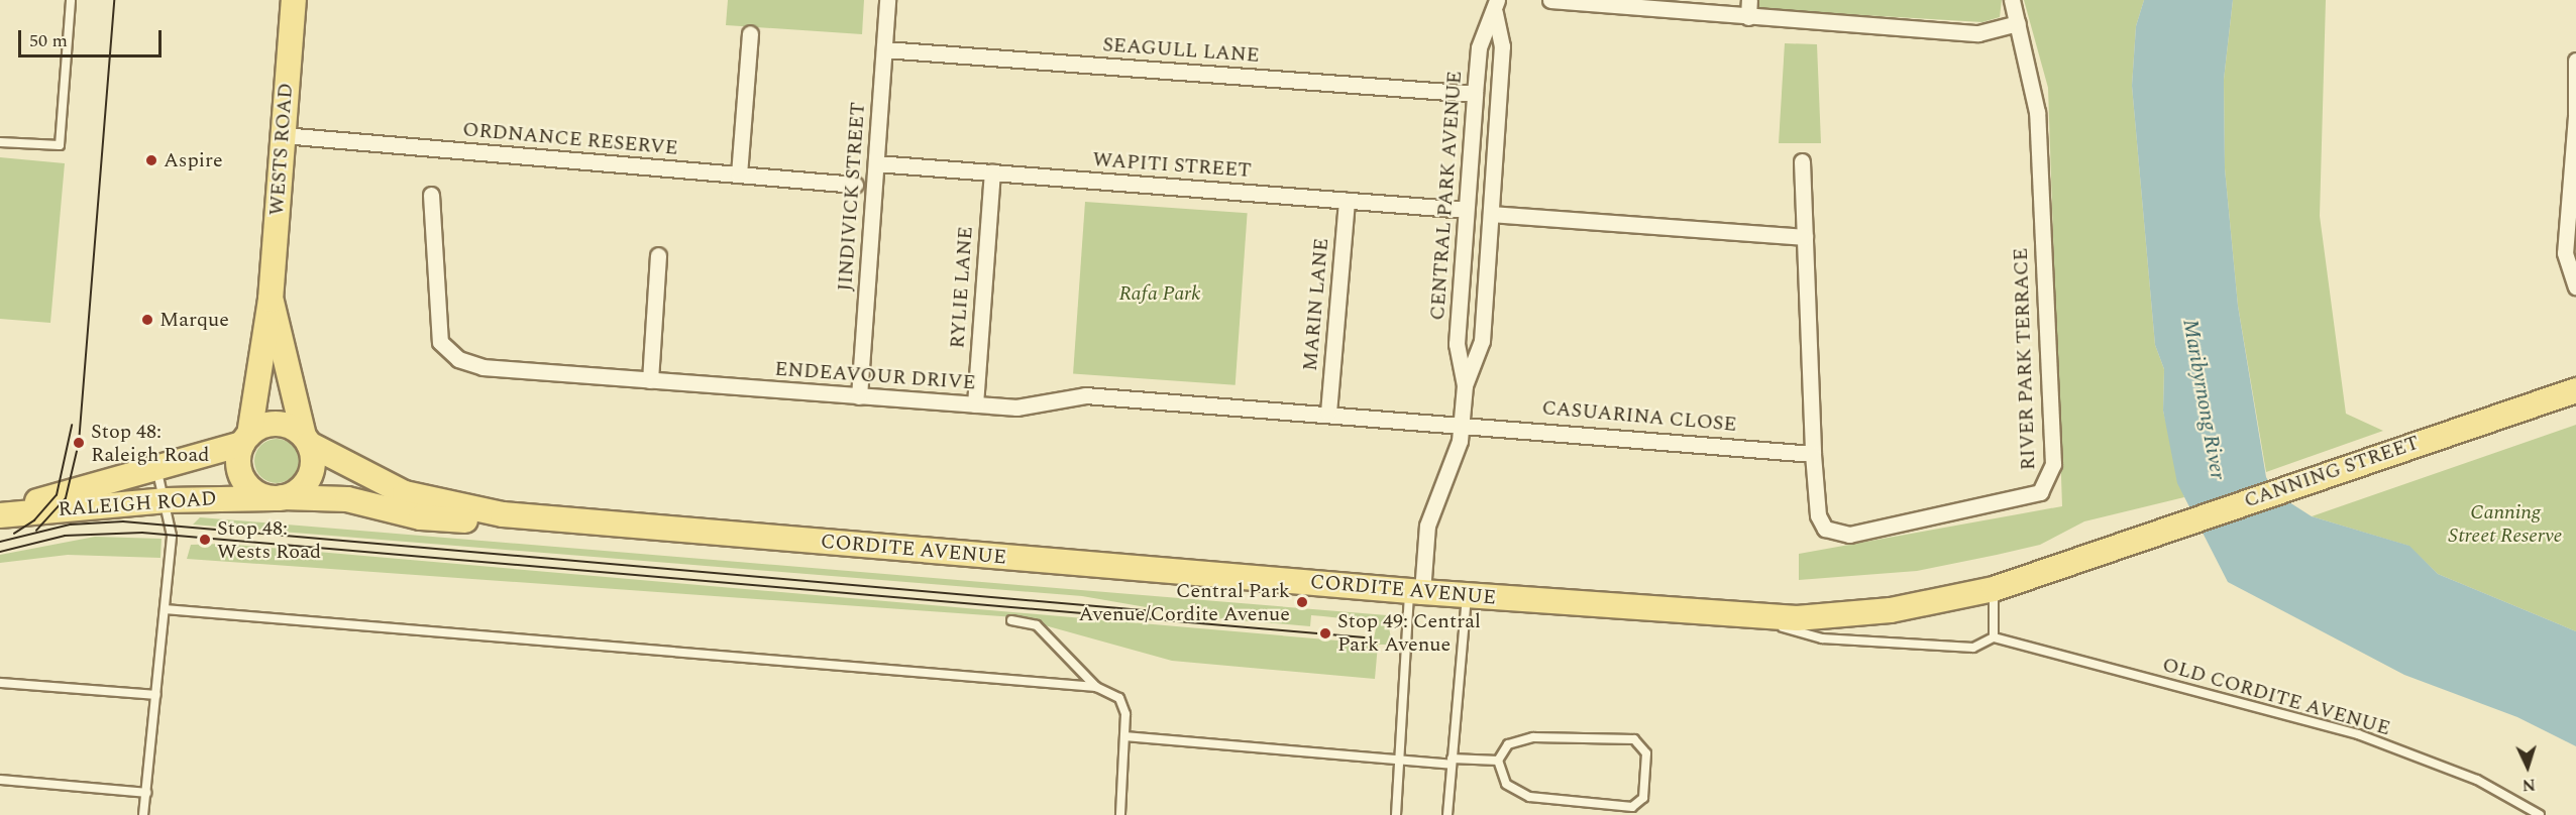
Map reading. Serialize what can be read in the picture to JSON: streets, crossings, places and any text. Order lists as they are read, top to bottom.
{
  "streets": {
    "main road": [
      "WESTS ROAD",
      "CANNING STREET",
      "RALEIGH ROAD",
      "CORDITE AVENUE"
    ],
    "street": [
      "SEAGULL LANE",
      "ORDNANCE RESERVE",
      "WAPITI STREET",
      "CENTRAL PARK AVENUE",
      "JINDIVICK STREET",
      "RYLIE LANE",
      "MARIN LANE",
      "RIVER PARK TERRACE",
      "ENDEAVOUR DRIVE",
      "CASUARINA CLOSE"
    ],
    "lane": ["OLD CORDITE AVENUE"]
  },
  "crossings": [
    ["SEAGULL LANE", "CENTRAL PARK AVENUE"],
    ["SEAGULL LANE", "JINDIVICK STREET"],
    ["ORDNANCE RESERVE", "WESTS ROAD"],
    ["WESTS ROAD", "RALEIGH ROAD"],
    ["WESTS ROAD", "CORDITE AVENUE"],
    ["WAPITI STREET", "CENTRAL PARK AVENUE"],
    ["WAPITI STREET", "JINDIVICK STREET"],
    ["WAPITI STREET", "RYLIE LANE"],
    ["WAPITI STREET", "MARIN LANE"],
    ["CENTRAL PARK AVENUE", "ENDEAVOUR DRIVE"],
    ["CENTRAL PARK AVENUE", "CASUARINA CLOSE"],
    ["CENTRAL PARK AVENUE", "CORDITE AVENUE"],
    ["JINDIVICK STREET", "ENDEAVOUR DRIVE"],
    ["RYLIE LANE", "ENDEAVOUR DRIVE"],
    ["MARIN LANE", "ENDEAVOUR DRIVE"],
    ["RIVER PARK TERRACE", "CASUARINA CLOSE"],
    ["ENDEAVOUR DRIVE", "CASUARINA CLOSE"],
    ["CANNING STREET", "CORDITE AVENUE"],
    ["RALEIGH ROAD", "CORDITE AVENUE"]
  ],
  "water": ["Maribyrnong River"],
  "parks": ["Rafa Park", "Canning Street Reserve"],
  "places": [
    "Aspire",
    "Marque",
    "Stop 48: Raleigh Road",
    "Stop 48: Wests Road",
    "Central Park Avenue/Cordite Avenue",
    "Stop 49: Central Park Avenue"
  ],
  "scale_bar": "50 m",
  "north": "bottom"
}
